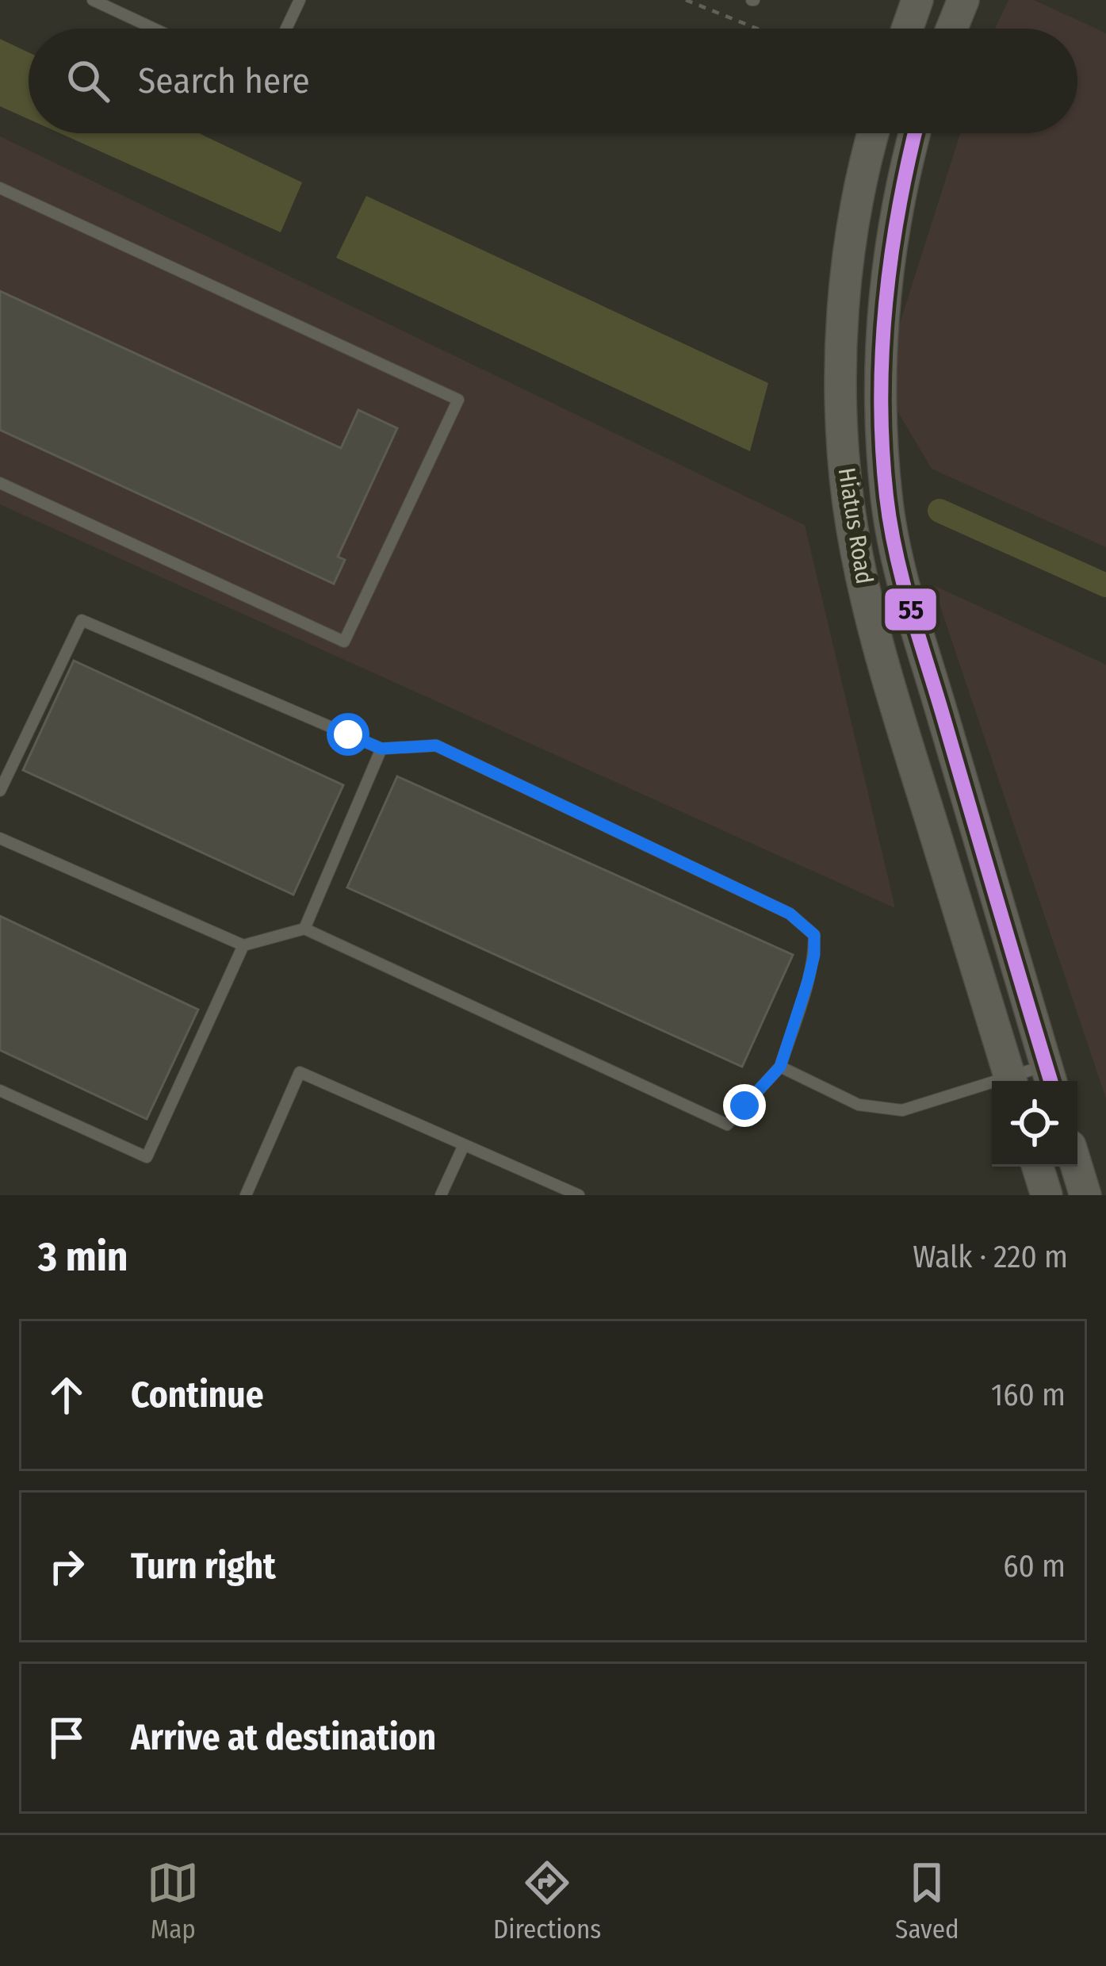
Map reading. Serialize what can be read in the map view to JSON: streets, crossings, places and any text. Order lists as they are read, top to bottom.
{
  "streets": {
    "main road": ["Hiatus Road"]
  },
  "lines": ["transit line 55"],
  "page": {
    "search": "Search here",
    "heading": ["3 min", "Walk · 220 m"],
    "list": [
      ["Continue", "160 m"],
      ["Turn right", "60 m"],
      "Arrive at destination"
    ],
    "nav": ["Map", "Directions", "Saved"]
  }
}
